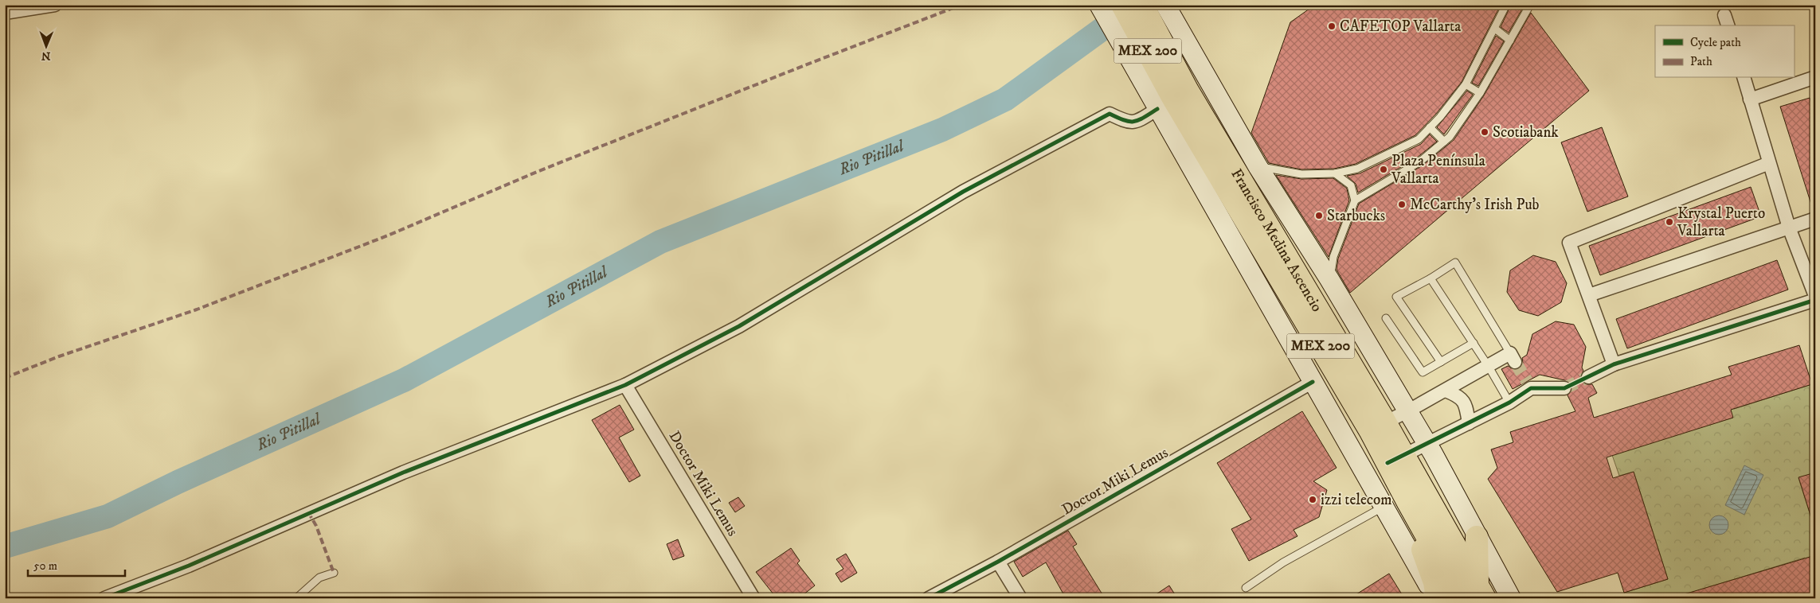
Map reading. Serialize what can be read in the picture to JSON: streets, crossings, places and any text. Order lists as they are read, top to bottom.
{
  "streets": {
    "highway": ["MEX 200", "Francisco Medina Ascencio"],
    "street": ["Doctor Miki Lemus"]
  },
  "crossings": [
    ["MEX 200", "Francisco Medina Ascencio"]
  ],
  "water": ["Rio Pitillal"],
  "places": [
    "CAFETOP Vallarta",
    "Scotiabank",
    "Plaza Península Vallarta",
    "McCarthy’s Irish Pub",
    "Starbucks",
    "Krystal Puerto Vallarta",
    "izzi telecom"
  ],
  "legend": ["Cycle path", "Path"],
  "scale_bar": "50 m",
  "north": "bottom"
}
